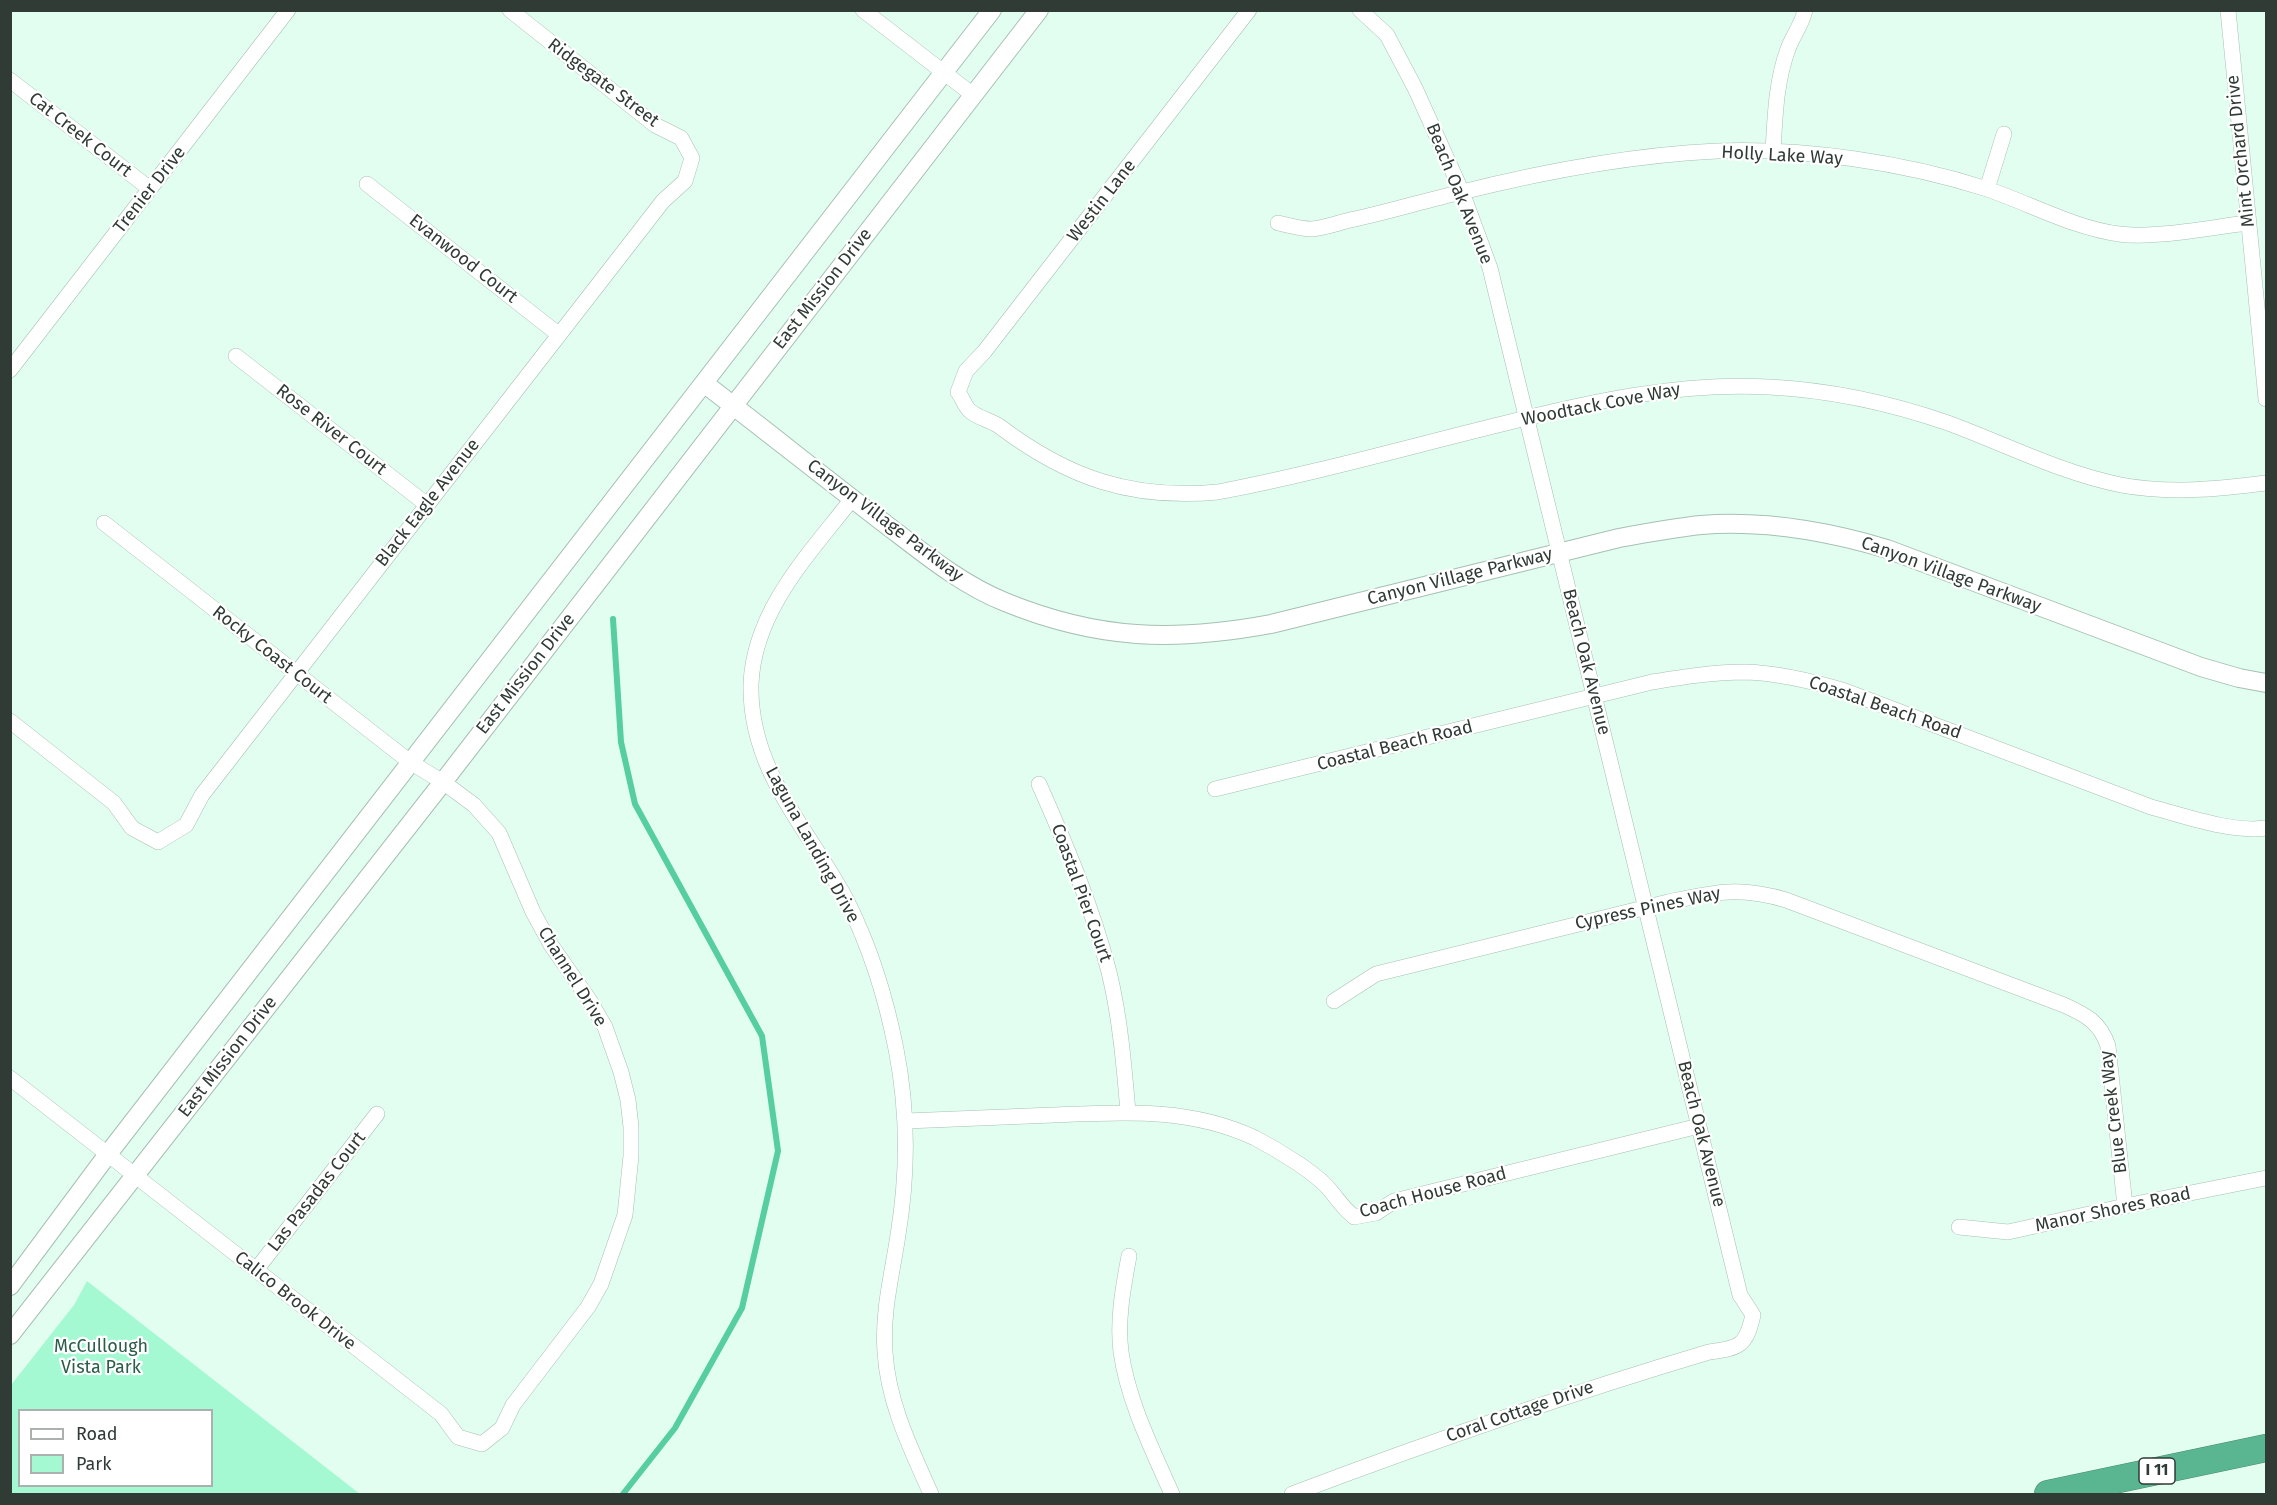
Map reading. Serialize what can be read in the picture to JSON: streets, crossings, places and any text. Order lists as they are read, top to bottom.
{
  "streets": {
    "highway": ["I 11"],
    "street": [
      "Ridgegate Street",
      "Cat Creek Court",
      "Mint Orchard Drive",
      "Holly Lake Way",
      "Trenier Drive",
      "Beach Oak Avenue",
      "Westin Lane",
      "Evanwood Court",
      "East Mission Drive",
      "Woodtack Cove Way",
      "Rose River Court",
      "Black Eagle Avenue",
      "Canyon Village Parkway",
      "Rocky Coast Court",
      "Coastal Beach Road",
      "Laguna Landing Drive",
      "Coastal Pier Court",
      "Cypress Pines Way",
      "Channel Drive",
      "Blue Creek Way",
      "Las Pasadas Court",
      "Coach House Road",
      "Manor Shores Road",
      "Calico Brook Drive",
      "Coral Cottage Drive"
    ]
  },
  "crossings": [
    ["Ridgegate Street", "Black Eagle Avenue"],
    ["Cat Creek Court", "Trenier Drive"],
    ["Mint Orchard Drive", "Holly Lake Way"],
    ["Holly Lake Way", "Beach Oak Avenue"],
    ["Beach Oak Avenue", "Woodtack Cove Way"],
    ["Beach Oak Avenue", "Canyon Village Parkway"],
    ["Beach Oak Avenue", "Coastal Beach Road"],
    ["Beach Oak Avenue", "Cypress Pines Way"],
    ["Beach Oak Avenue", "Coach House Road"],
    ["Beach Oak Avenue", "Coral Cottage Drive"],
    ["Westin Lane", "Woodtack Cove Way"],
    ["Evanwood Court", "Black Eagle Avenue"],
    ["East Mission Drive", "Canyon Village Parkway"],
    ["East Mission Drive", "Rocky Coast Court"],
    ["East Mission Drive", "Channel Drive"],
    ["East Mission Drive", "Calico Brook Drive"],
    ["Rose River Court", "Black Eagle Avenue"],
    ["Black Eagle Avenue", "Rocky Coast Court"],
    ["Canyon Village Parkway", "Laguna Landing Drive"],
    ["Rocky Coast Court", "Channel Drive"],
    ["Laguna Landing Drive", "Coach House Road"],
    ["Coastal Pier Court", "Coach House Road"],
    ["Cypress Pines Way", "Blue Creek Way"],
    ["Channel Drive", "Calico Brook Drive"],
    ["Blue Creek Way", "Manor Shores Road"],
    ["Las Pasadas Court", "Calico Brook Drive"]
  ],
  "parks": ["McCullough Vista Park"],
  "legend": ["Road", "Park"]
}
